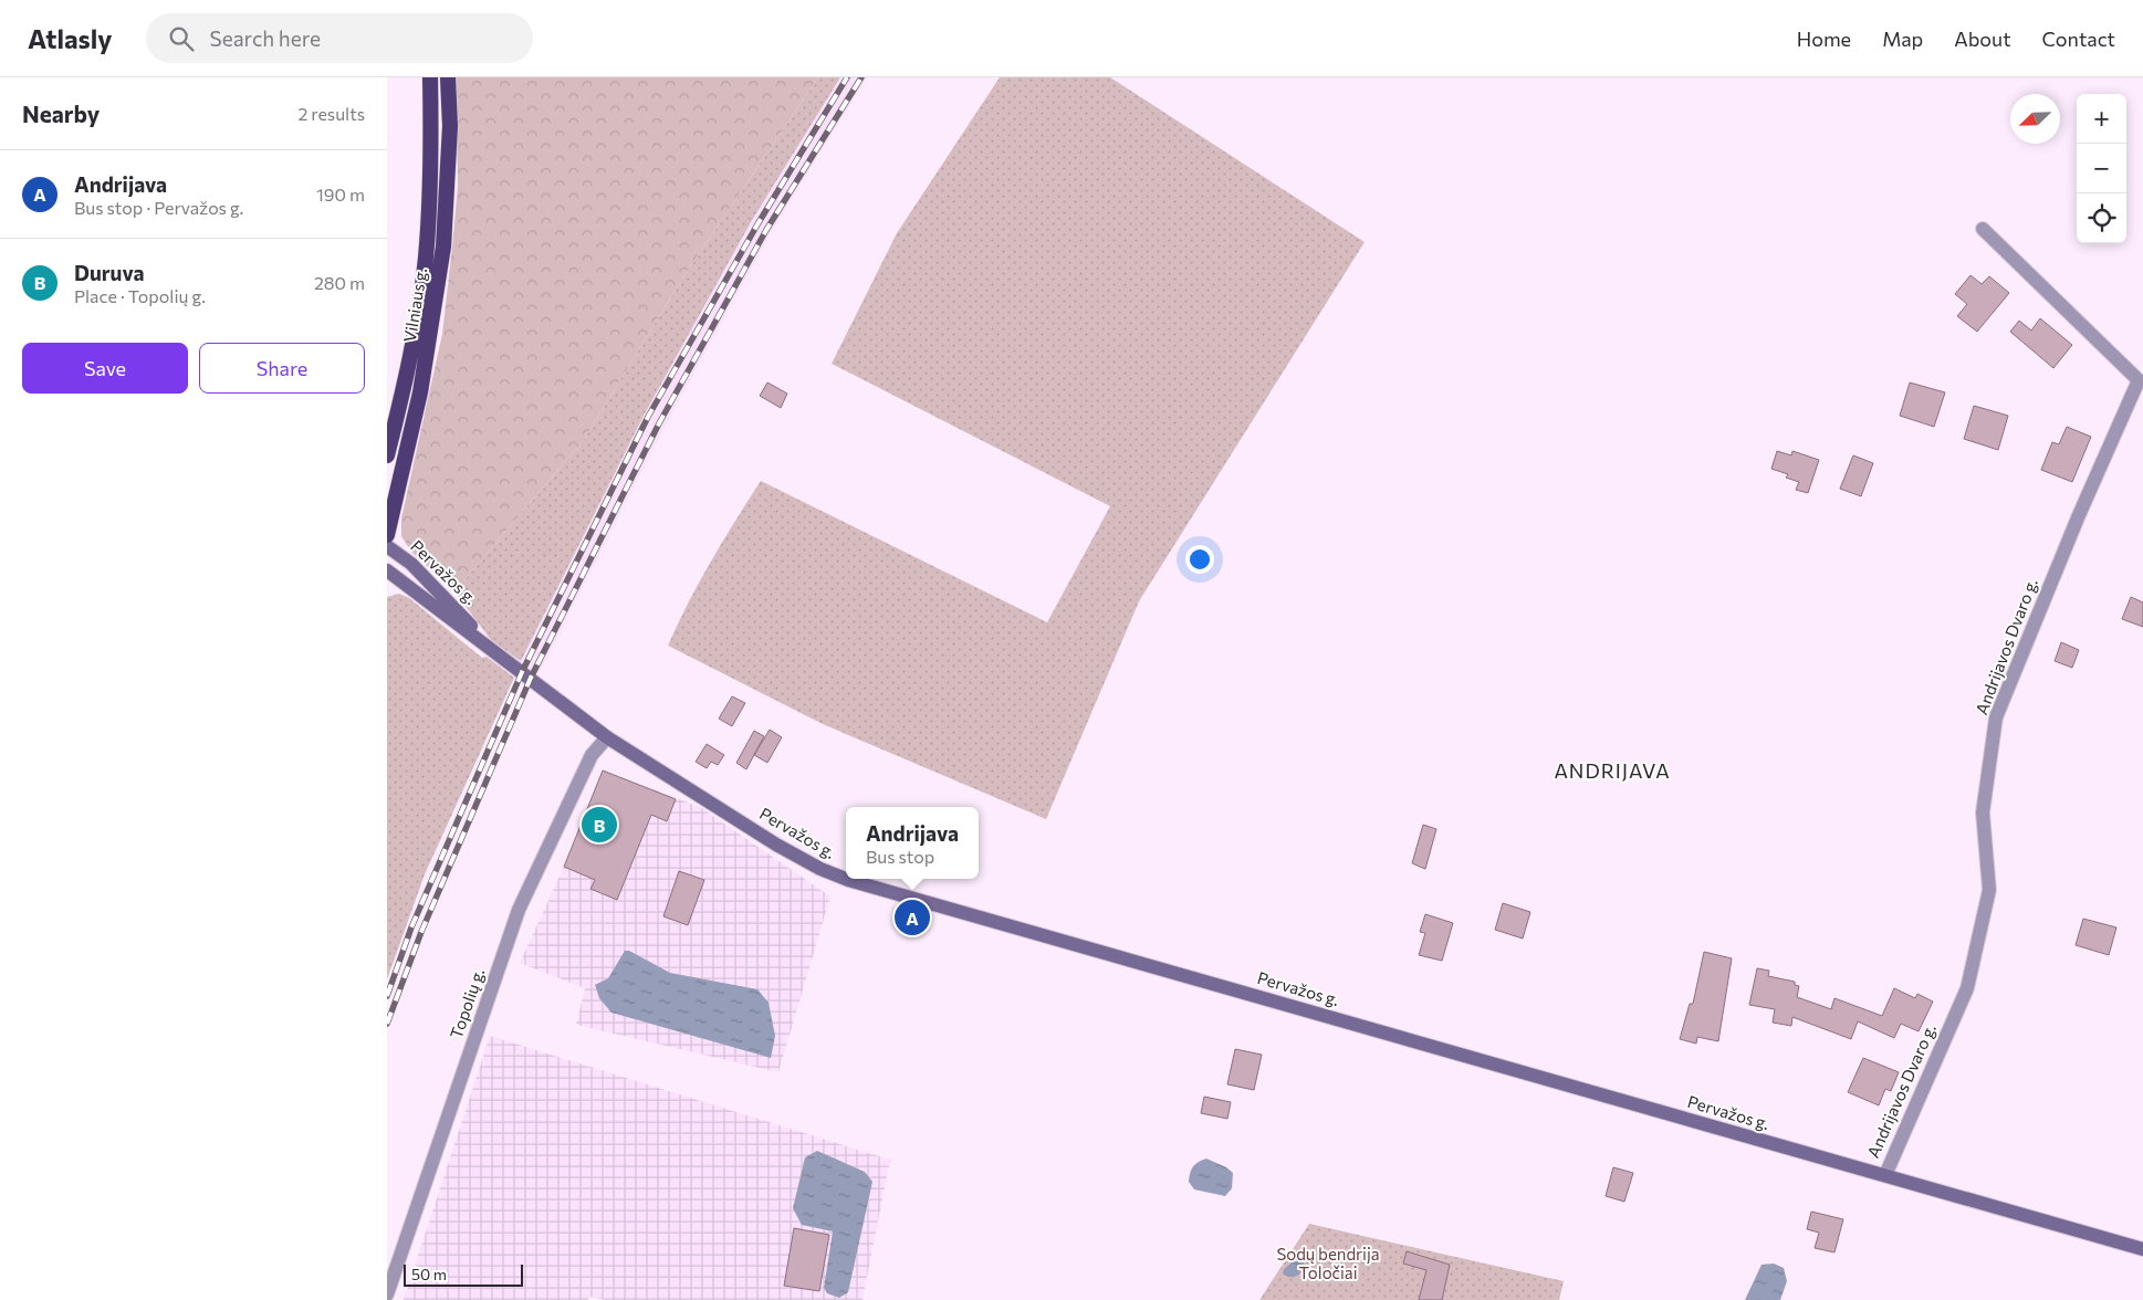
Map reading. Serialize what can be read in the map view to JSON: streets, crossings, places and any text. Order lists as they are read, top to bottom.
{
  "streets": {
    "highway": ["Vilniaus g."],
    "main road": ["Pervažos g."],
    "street": ["Andrijavos Dvaro g.", "Topolių g."]
  },
  "crossings": [
    ["Pervažos g.", "Andrijavos Dvaro g."],
    ["Pervažos g.", "Topolių g."]
  ],
  "districts": ["ANDRIJAVA"],
  "parks": ["Sodų bendrija Toločiai"],
  "scale_bar": "50 m",
  "north": "bottom left",
  "page": {
    "header": "Atlasly",
    "search": "Search here",
    "nav": [
      "Home",
      "Map",
      "About",
      "Contact"
    ],
    "heading": ["Nearby", "2 results"],
    "map_buttons": ["+", "−"],
    "list": [
      {
        "mark": "A",
        "name": "Andrijava",
        "note": "Bus stop · Pervažos g.",
        "value": "190 m"
      },
      {
        "mark": "B",
        "name": "Duruva",
        "note": "Place · Topolių g.",
        "value": "280 m"
      }
    ],
    "buttons": ["Save", "Share"],
    "pins": ["B", "A"],
    "popup": ["Andrijava", "Bus stop"],
    "scale": "50 m"
  }
}
